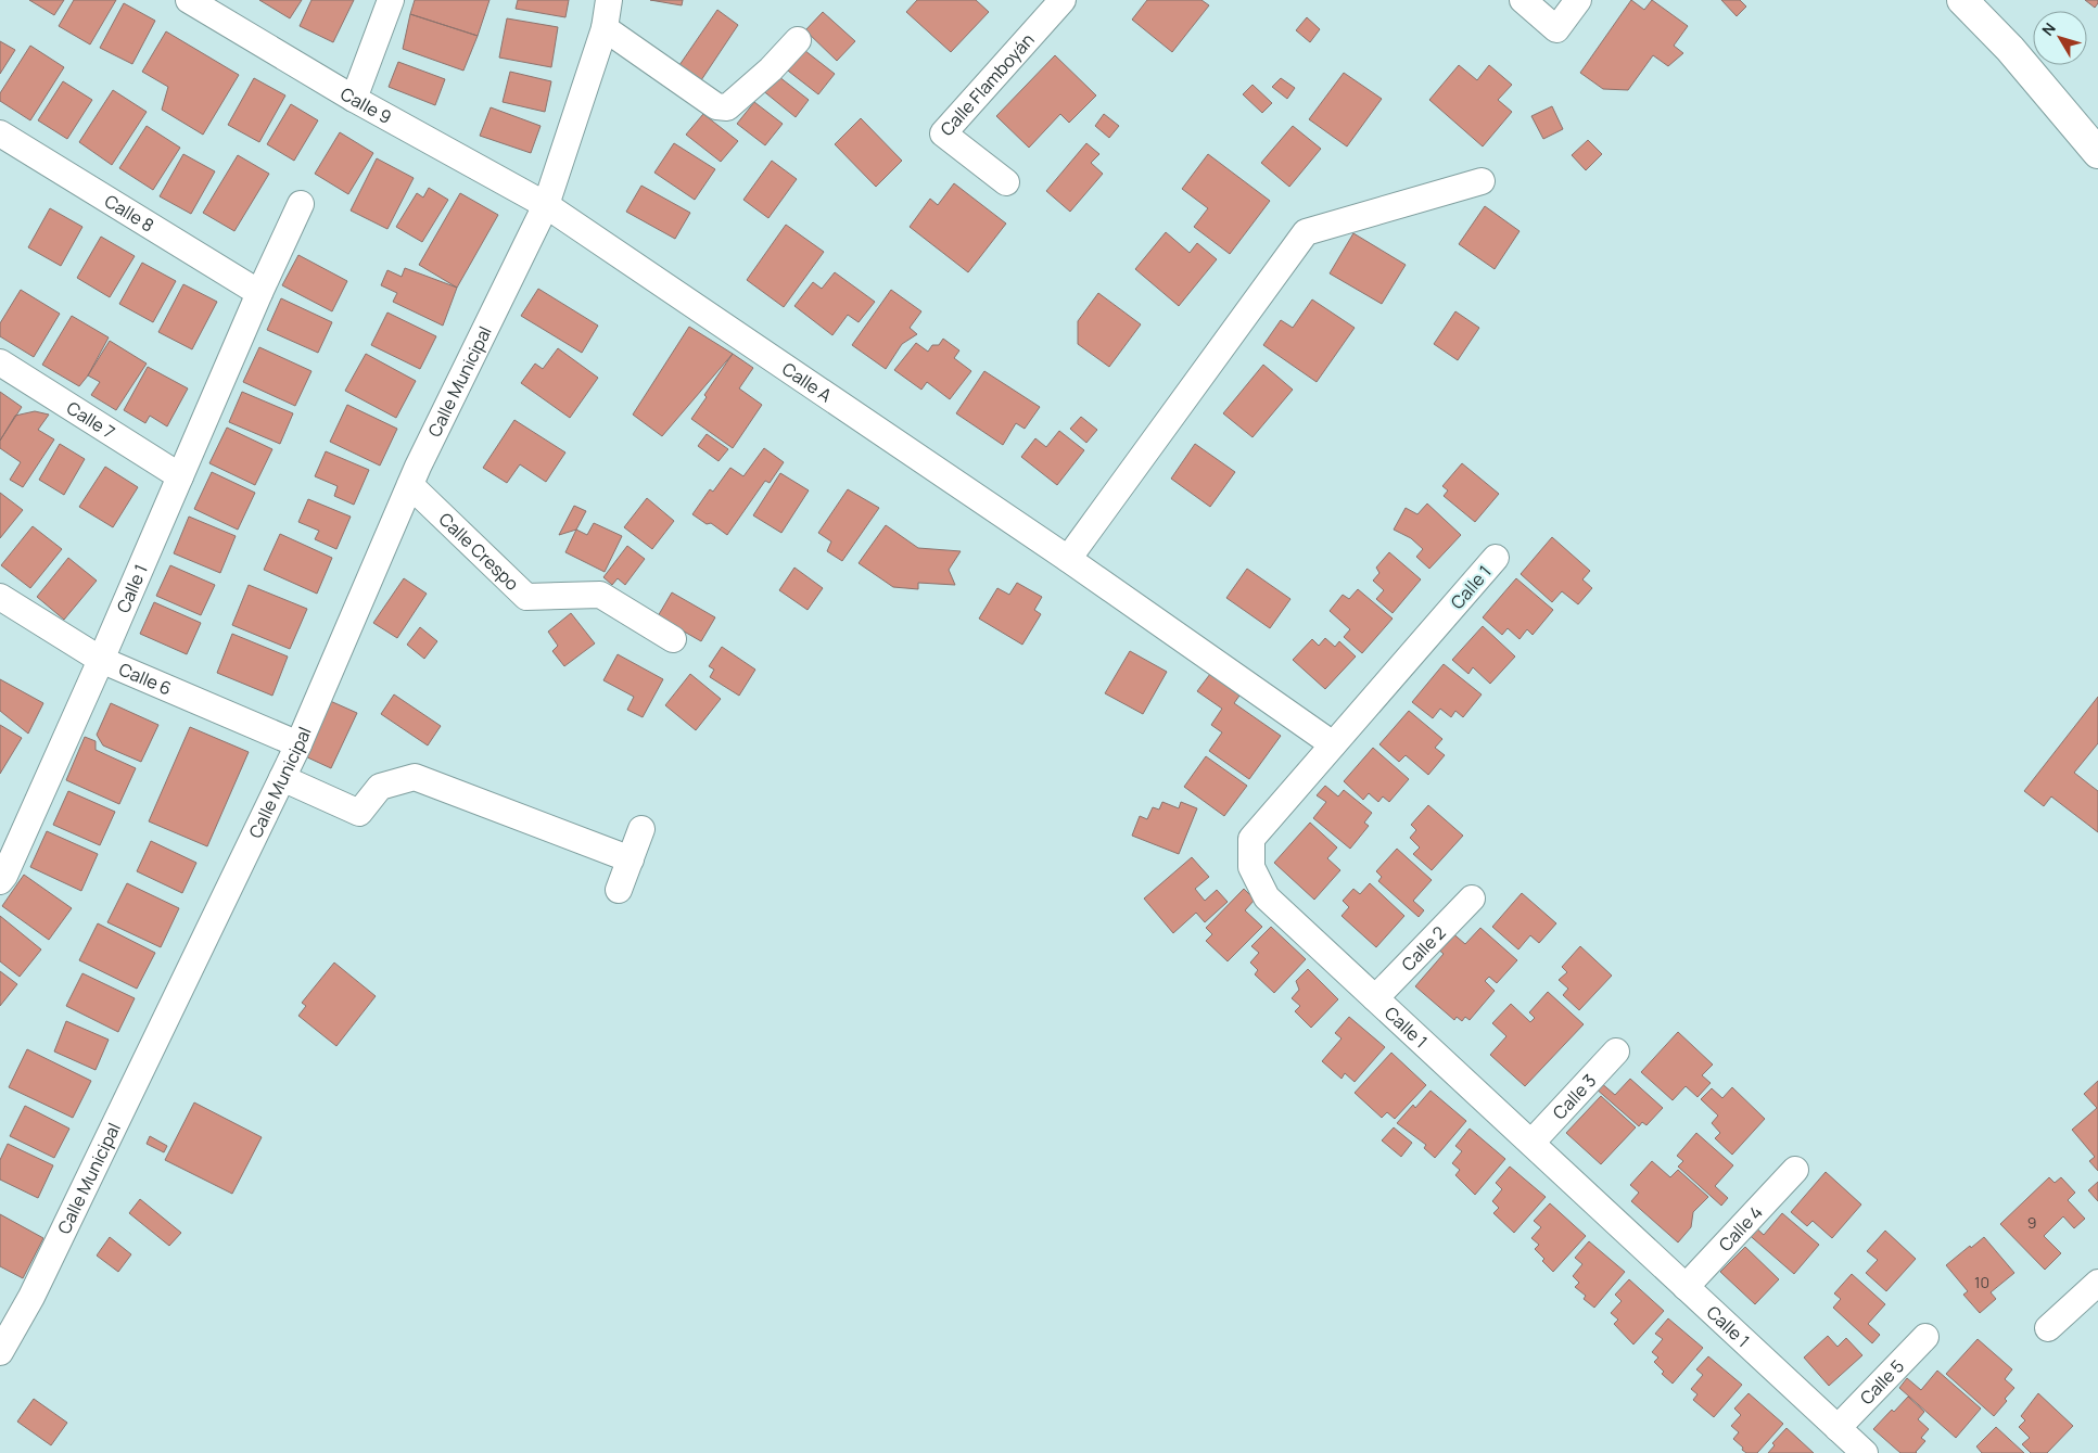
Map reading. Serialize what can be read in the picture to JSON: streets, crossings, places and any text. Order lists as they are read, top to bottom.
{
  "streets": {
    "street": [
      "Calle Flamboyán",
      "Calle 9",
      "Calle 8",
      "Calle Municipal",
      "Calle A",
      "Calle 7",
      "Calle Crespo",
      "Calle 1",
      "Calle 6",
      "Calle 2",
      "Calle 3",
      "Calle 4",
      "Calle 5"
    ]
  },
  "crossings": [
    ["Calle 9", "Calle Municipal"],
    ["Calle 9", "Calle A"],
    ["Calle 8", "Calle 1"],
    ["Calle Municipal", "Calle A"],
    ["Calle Municipal", "Calle Crespo"],
    ["Calle Municipal", "Calle 6"],
    ["Calle A", "Calle 1"],
    ["Calle 7", "Calle 1"],
    ["Calle 1", "Calle 6"],
    ["Calle 1", "Calle 2"],
    ["Calle 1", "Calle 3"],
    ["Calle 1", "Calle 4"],
    ["Calle 1", "Calle 5"]
  ],
  "house_numbers": ["9", "10"],
  "north": "top left"
}
